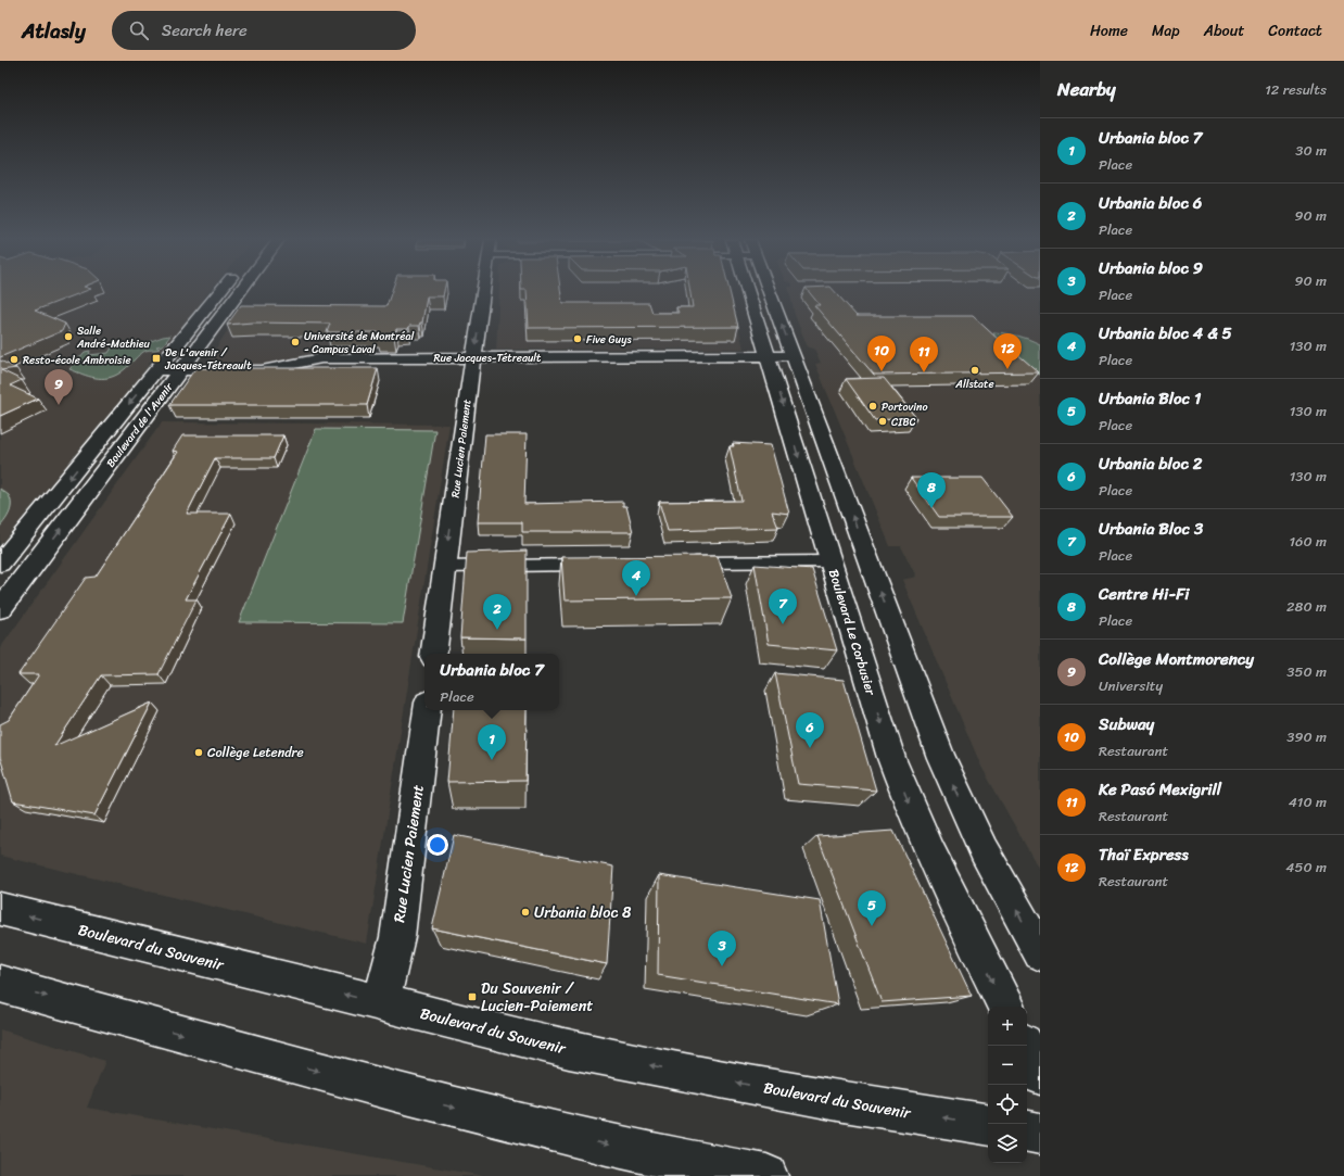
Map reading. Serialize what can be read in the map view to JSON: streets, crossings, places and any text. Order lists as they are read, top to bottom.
{
  "streets": {
    "street": [
      "Rue Jacques-Tétreault",
      "Boulevard de l'Avenir",
      "Rue Lucien Paiement",
      "Boulevard Le Corbusier",
      "Boulevard du Souvenir"
    ]
  },
  "crossings": [
    ["Rue Jacques-Tétreault", "Boulevard de l'Avenir"],
    ["Rue Jacques-Tétreault", "Rue Lucien Paiement"],
    ["Rue Jacques-Tétreault", "Boulevard Le Corbusier"],
    ["Rue Lucien Paiement", "Boulevard du Souvenir"]
  ],
  "one_way": ["Rue Lucien Paiement"],
  "places": {
    "other": [
      "Salle André-Mathieu",
      "Five Guys",
      "Université de Montréal - Campus Laval",
      "Resto-école Ambroisie",
      "Allstate",
      "Portovino",
      "CIBC",
      "Collège Letendre",
      "Urbania bloc 8"
    ],
    "transit": ["De L'avenir / Jacques-Tétreault", "Du Souvenir / Lucien-Paiement"]
  },
  "page": {
    "header": "Atlasly",
    "search": "Search here",
    "nav": [
      "Home",
      "Map",
      "About",
      "Contact"
    ],
    "heading": ["Nearby", "12 results"],
    "list": [
      {
        "mark": "1",
        "name": "Urbania bloc 7",
        "note": "Place",
        "value": "30 m"
      },
      {
        "mark": "2",
        "name": "Urbania bloc 6",
        "note": "Place",
        "value": "90 m"
      },
      {
        "mark": "3",
        "name": "Urbania bloc 9",
        "note": "Place",
        "value": "90 m"
      },
      {
        "mark": "4",
        "name": "Urbania bloc 4 & 5",
        "note": "Place",
        "value": "130 m"
      },
      {
        "mark": "5",
        "name": "Urbania Bloc 1",
        "note": "Place",
        "value": "130 m"
      },
      {
        "mark": "6",
        "name": "Urbania bloc 2",
        "note": "Place",
        "value": "130 m"
      },
      {
        "mark": "7",
        "name": "Urbania Bloc 3",
        "note": "Place",
        "value": "160 m"
      },
      {
        "mark": "8",
        "name": "Centre Hi-Fi",
        "note": "Place",
        "value": "280 m"
      },
      {
        "mark": "9",
        "name": "Collège Montmorency",
        "note": "University",
        "value": "350 m"
      },
      {
        "mark": "10",
        "name": "Subway",
        "note": "Restaurant",
        "value": "390 m"
      },
      {
        "mark": "11",
        "name": "Ke Pasó Mexigrill",
        "note": "Restaurant",
        "value": "410 m"
      },
      {
        "mark": "12",
        "name": "Thaï Express",
        "note": "Restaurant",
        "value": "450 m"
      }
    ],
    "pins": [
      "12",
      "10",
      "11",
      "9",
      "8",
      "4",
      "7",
      "2",
      "6",
      "1",
      "5",
      "3"
    ],
    "popup": ["Urbania bloc 7", "Place"],
    "map_buttons": ["+", "−"]
  }
}
